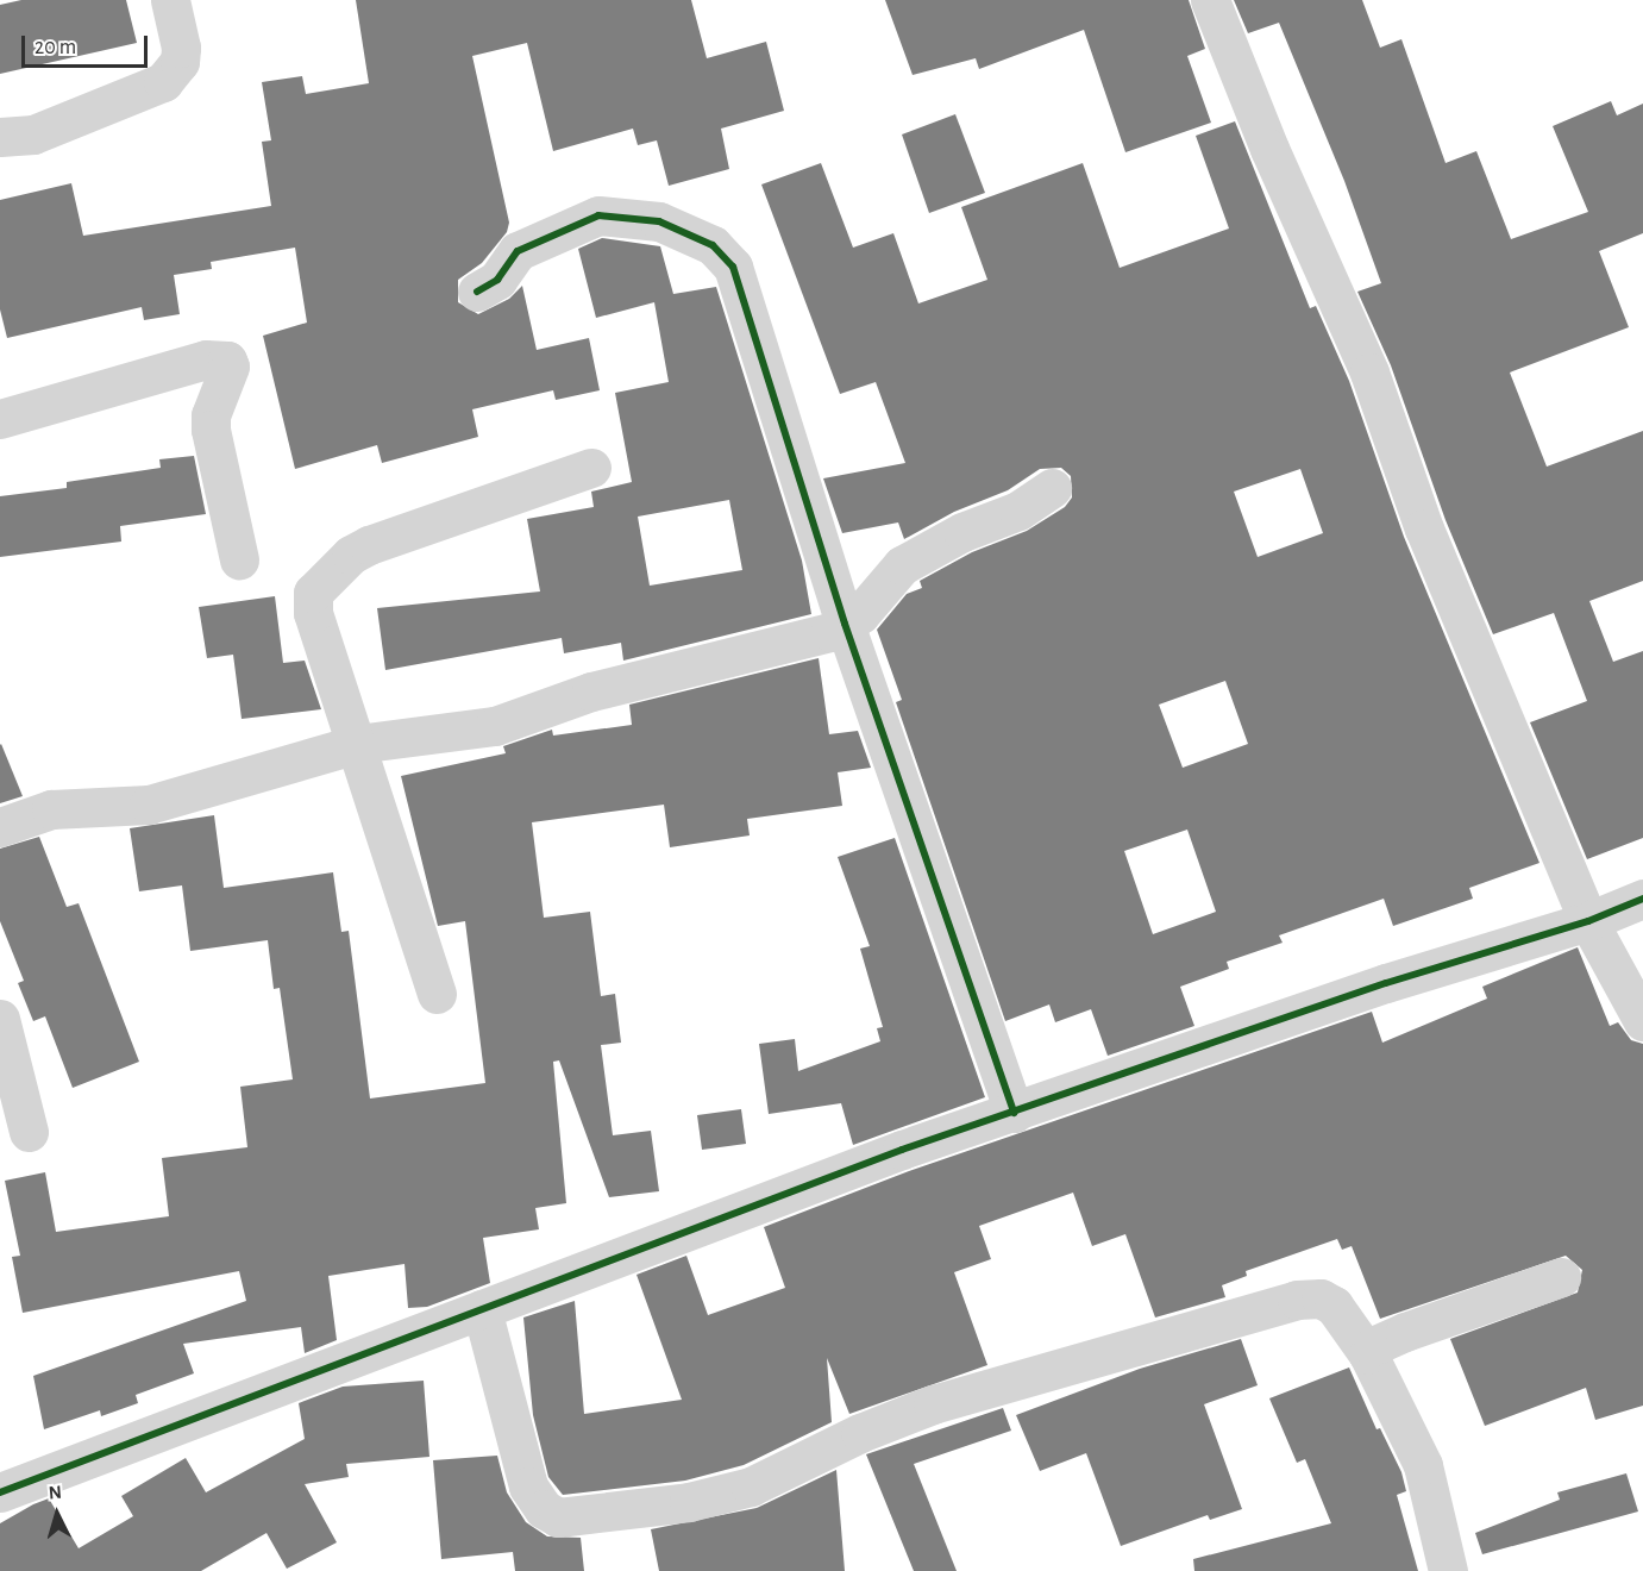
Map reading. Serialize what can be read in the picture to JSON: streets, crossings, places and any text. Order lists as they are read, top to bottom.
{
  "scale_bar": "20 m",
  "north": "top"
}
